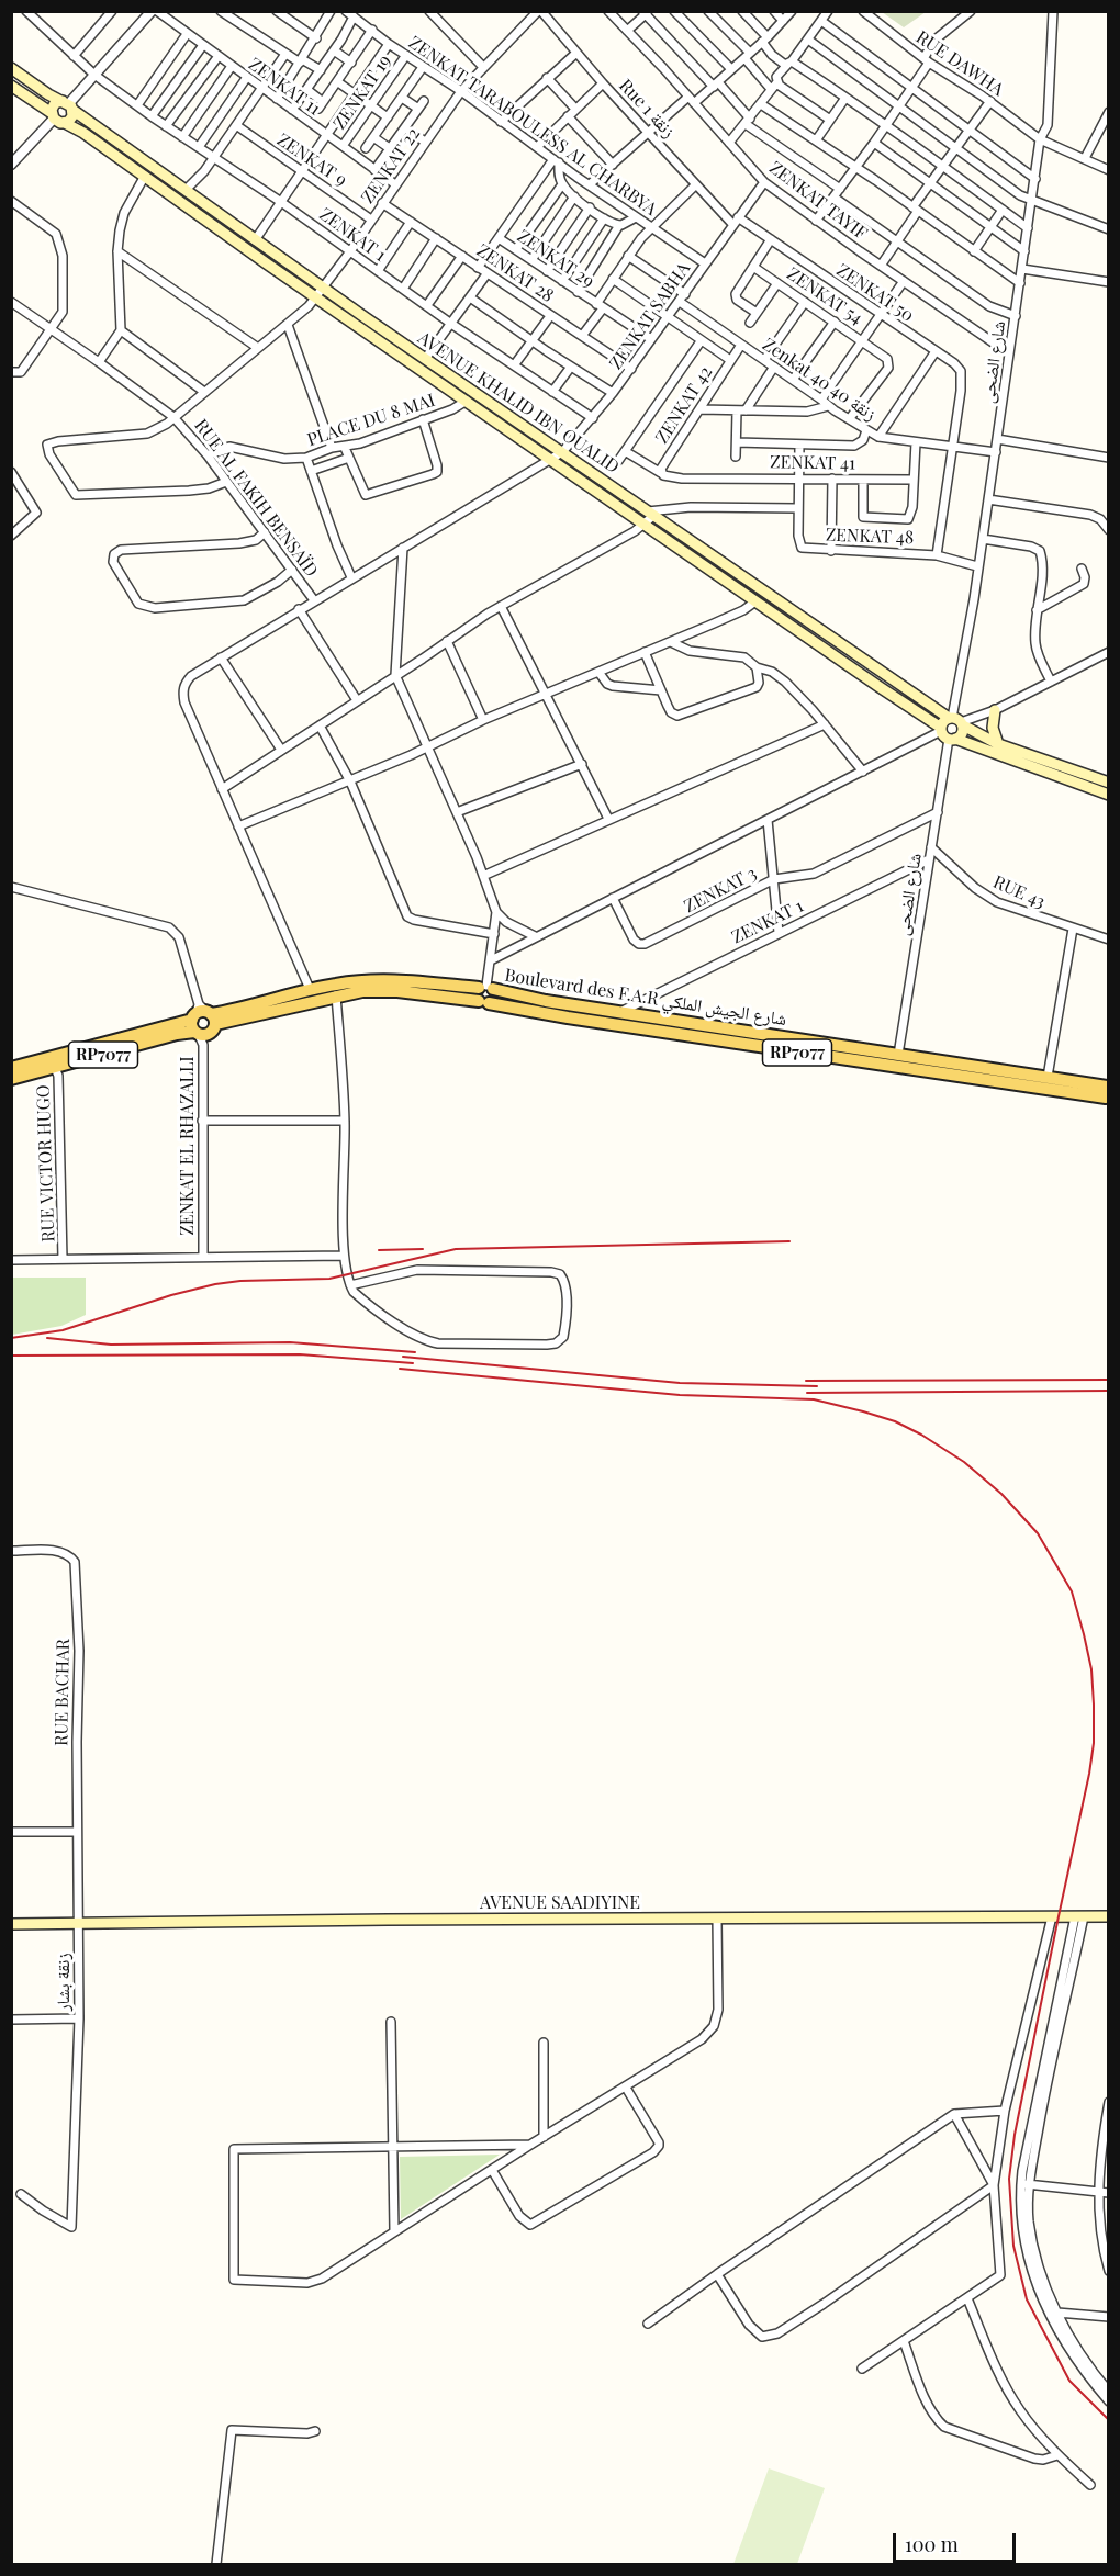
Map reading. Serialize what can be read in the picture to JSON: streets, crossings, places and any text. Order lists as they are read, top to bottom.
{
  "streets": {
    "main road": [
      "AVENUE KHALID IBN OUALID",
      "Boulevard des F.A.R شارع الجيش الملكي",
      "RP7077",
      "AVENUE SAADIYINE"
    ],
    "street": [
      "RUE DAWHA",
      "ZENKAT 11",
      "ZENKAT 19",
      "Rue 1 زنقة",
      "ZENKAT TARABOULESS AL CHARBYA",
      "ZENKAT 9",
      "ZENKAT 22",
      "ZENKAT TAYIF",
      "ZENKAT 1",
      "ZENKAT 29",
      "ZENKAT 28",
      "ZENKAT 50",
      "ZENKAT 54",
      "ZENKAT SABHA",
      "شارع الضحى",
      "Zenkat 40 زنقة 40",
      "ZENKAT 42",
      "PLACE DU 8 MAI",
      "ZENKAT 41",
      "RUE AL FAKIH BENSAÏD",
      "ZENKAT 48",
      "ZENKAT 3",
      "RUE 43",
      "ZENKAT EL RHAZALLI",
      "RUE VICTOR HUGO",
      "RUE BACHAR",
      "زنقة بشار"
    ]
  },
  "crossings": [
    ["RUE DAWHA", "شارع الضحى"],
    ["ZENKAT 11", "ZENKAT 19"],
    ["ZENKAT 11", "ZENKAT 22"],
    ["ZENKAT 19", "ZENKAT TARABOULESS AL CHARBYA"],
    ["Rue 1 زنقة", "ZENKAT 22"],
    ["Rue 1 زنقة", "ZENKAT 50"],
    ["Rue 1 زنقة", "ZENKAT SABHA"],
    ["ZENKAT TARABOULESS AL CHARBYA", "ZENKAT 22"],
    ["ZENKAT TARABOULESS AL CHARBYA", "ZENKAT SABHA"],
    ["ZENKAT 9", "ZENKAT 22"],
    ["ZENKAT 22", "ZENKAT 1"],
    ["ZENKAT 22", "ZENKAT 28"],
    ["ZENKAT 22", "AVENUE KHALID IBN OUALID"],
    ["ZENKAT 22", "RUE AL FAKIH BENSAÏD"],
    ["ZENKAT TAYIF", "ZENKAT SABHA"],
    ["ZENKAT TAYIF", "شارع الضحى"],
    ["ZENKAT 1", "ZENKAT SABHA"],
    ["ZENKAT 1", "شارع الضحى"],
    ["ZENKAT 1", "Boulevard des F.A.R شارع الجيش الملكي"],
    ["ZENKAT 29", "ZENKAT SABHA"],
    ["ZENKAT 28", "ZENKAT SABHA"],
    ["ZENKAT 50", "ZENKAT SABHA"],
    ["ZENKAT 50", "ZENKAT 48"],
    ["ZENKAT 54", "Zenkat 40 زنقة 40"],
    ["ZENKAT SABHA", "Zenkat 40 زنقة 40"],
    ["ZENKAT SABHA", "AVENUE KHALID IBN OUALID"],
    ["ZENKAT SABHA", "RUE AL FAKIH BENSAÏD"],
    ["ZENKAT SABHA", "Boulevard des F.A.R شارع الجيش الملكي"],
    ["شارع الضحى", "Zenkat 40 زنقة 40"],
    ["شارع الضحى", "AVENUE KHALID IBN OUALID"],
    ["شارع الضحى", "ZENKAT 48"],
    ["شارع الضحى", "ZENKAT 3"],
    ["شارع الضحى", "RUE 43"],
    ["شارع الضحى", "Boulevard des F.A.R شارع الجيش الملكي"],
    ["Zenkat 40 زنقة 40", "ZENKAT 42"],
    ["Zenkat 40 زنقة 40", "ZENKAT 48"],
    ["AVENUE KHALID IBN OUALID", "PLACE DU 8 MAI"],
    ["ZENKAT 42", "ZENKAT 41"],
    ["PLACE DU 8 MAI", "RUE AL FAKIH BENSAÏD"],
    ["Boulevard des F.A.R شارع الجيش الملكي", "ZENKAT EL RHAZALLI"],
    ["Boulevard des F.A.R شارع الجيش الملكي", "RUE VICTOR HUGO"],
    ["RUE BACHAR", "زنقة بشار"],
    ["AVENUE SAADIYINE", "زنقة بشار"]
  ],
  "scale_bar": "100 m"
}
